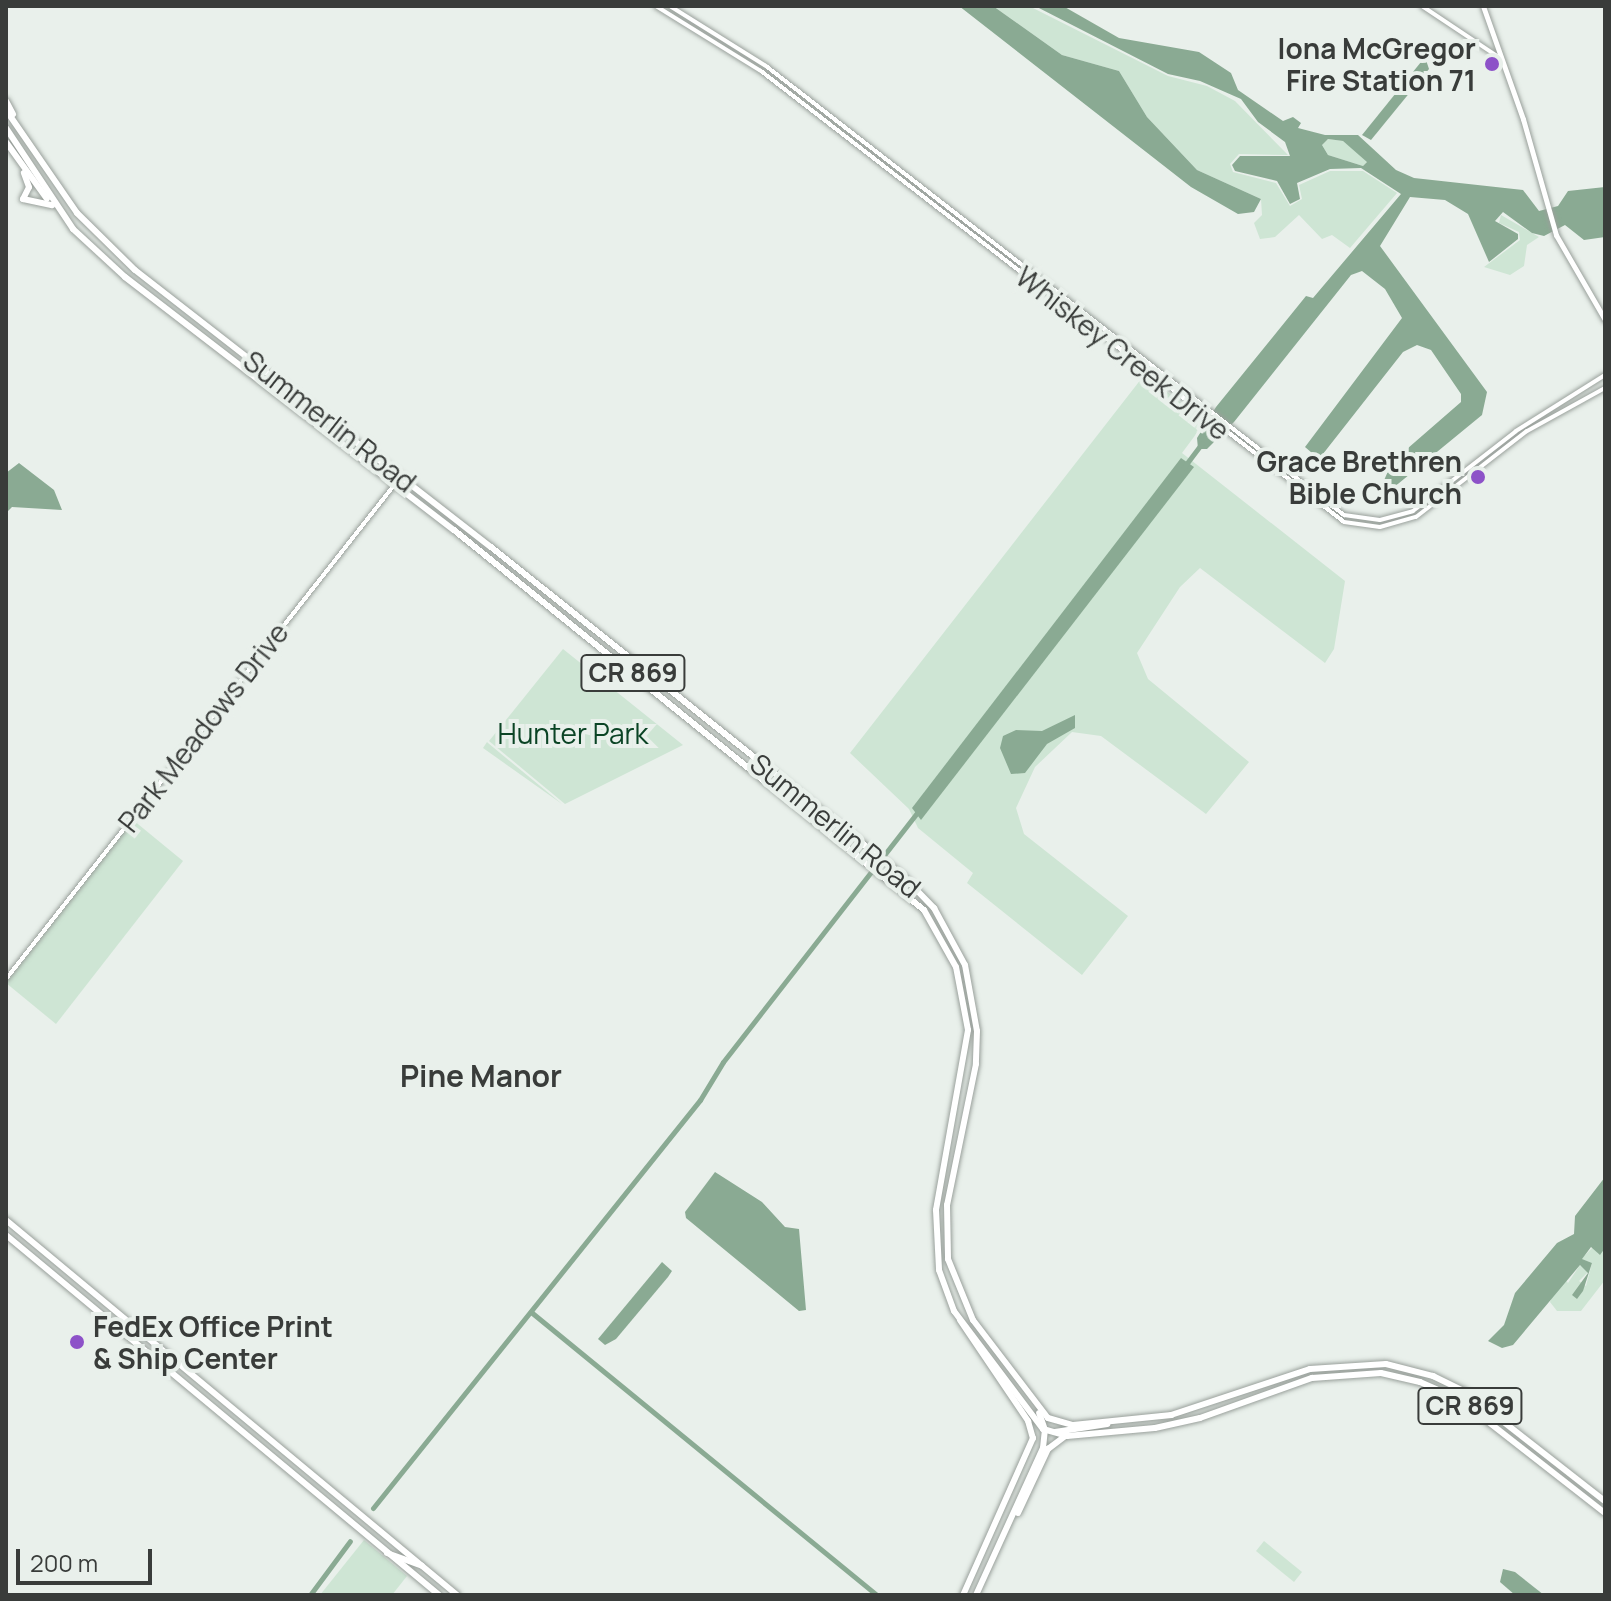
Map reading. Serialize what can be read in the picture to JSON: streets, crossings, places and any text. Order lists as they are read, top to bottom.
{
  "streets": {
    "main road": ["Summerlin Road", "CR 869"],
    "street": ["Whiskey Creek Drive", "Park Meadows Drive"]
  },
  "crossings": [
    ["Summerlin Road", "CR 869"],
    ["Summerlin Road", "Park Meadows Drive"]
  ],
  "districts": ["Pine Manor"],
  "parks": ["Hunter Park"],
  "places": ["Iona McGregor Fire Station 71", "Grace Brethren Bible Church", "FedEx Office Print & Ship Center"],
  "scale_bar": "200 m"
}
